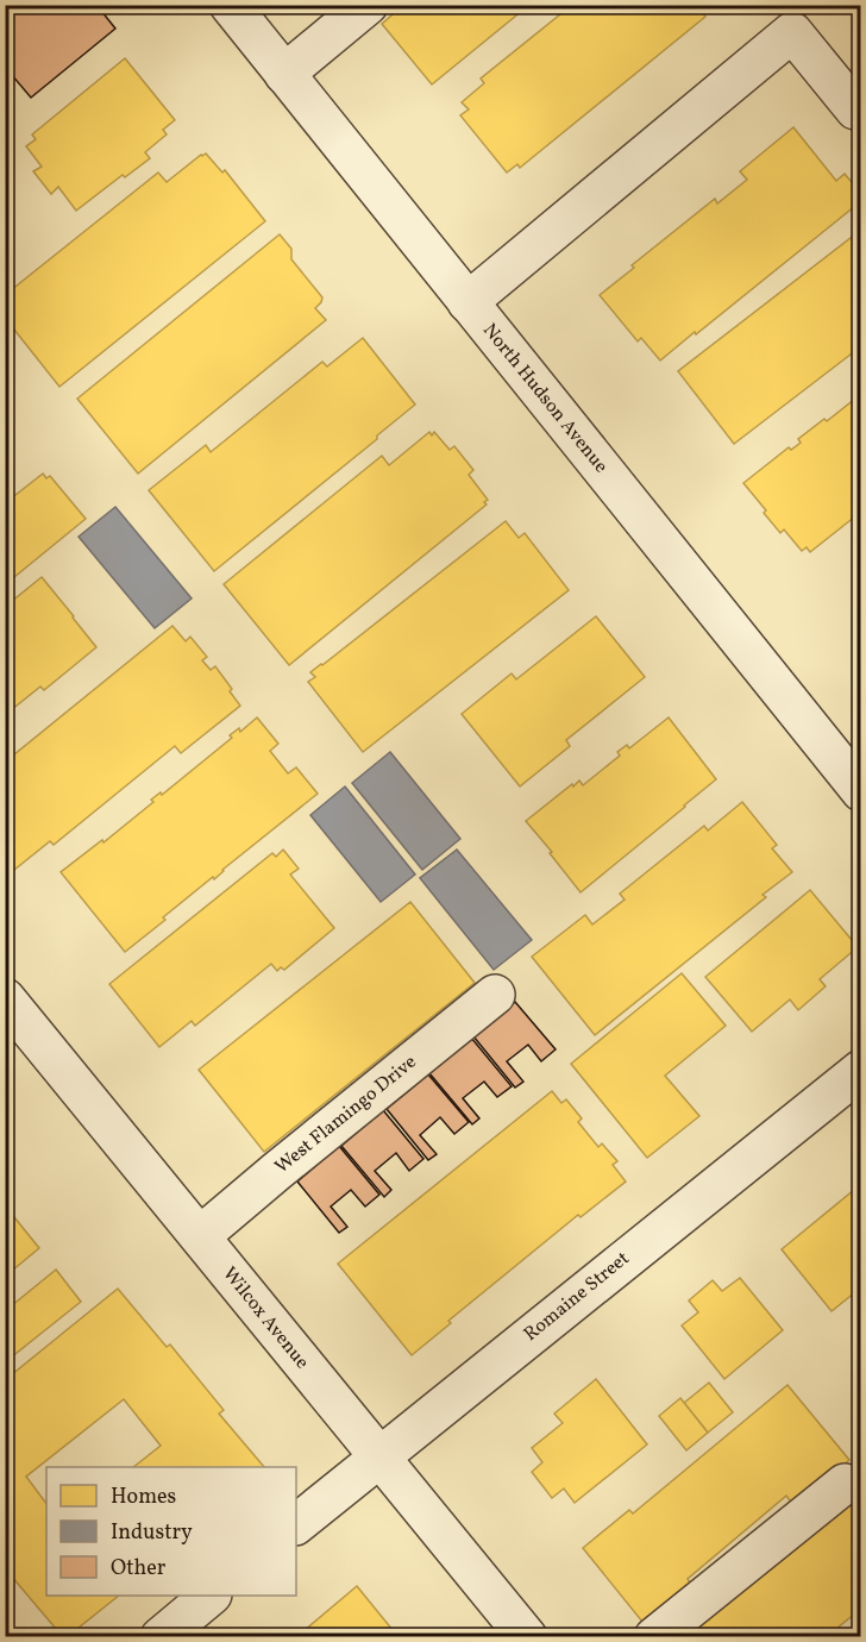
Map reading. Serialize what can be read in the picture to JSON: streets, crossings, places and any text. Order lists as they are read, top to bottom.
{
  "streets": {
    "street": [
      "North Hudson Avenue",
      "West Flamingo Drive",
      "Romaine Street",
      "Wilcox Avenue"
    ]
  },
  "crossings": [
    ["West Flamingo Drive", "Wilcox Avenue"],
    ["Romaine Street", "Wilcox Avenue"]
  ],
  "legend": ["Homes", "Industry", "Other"]
}
